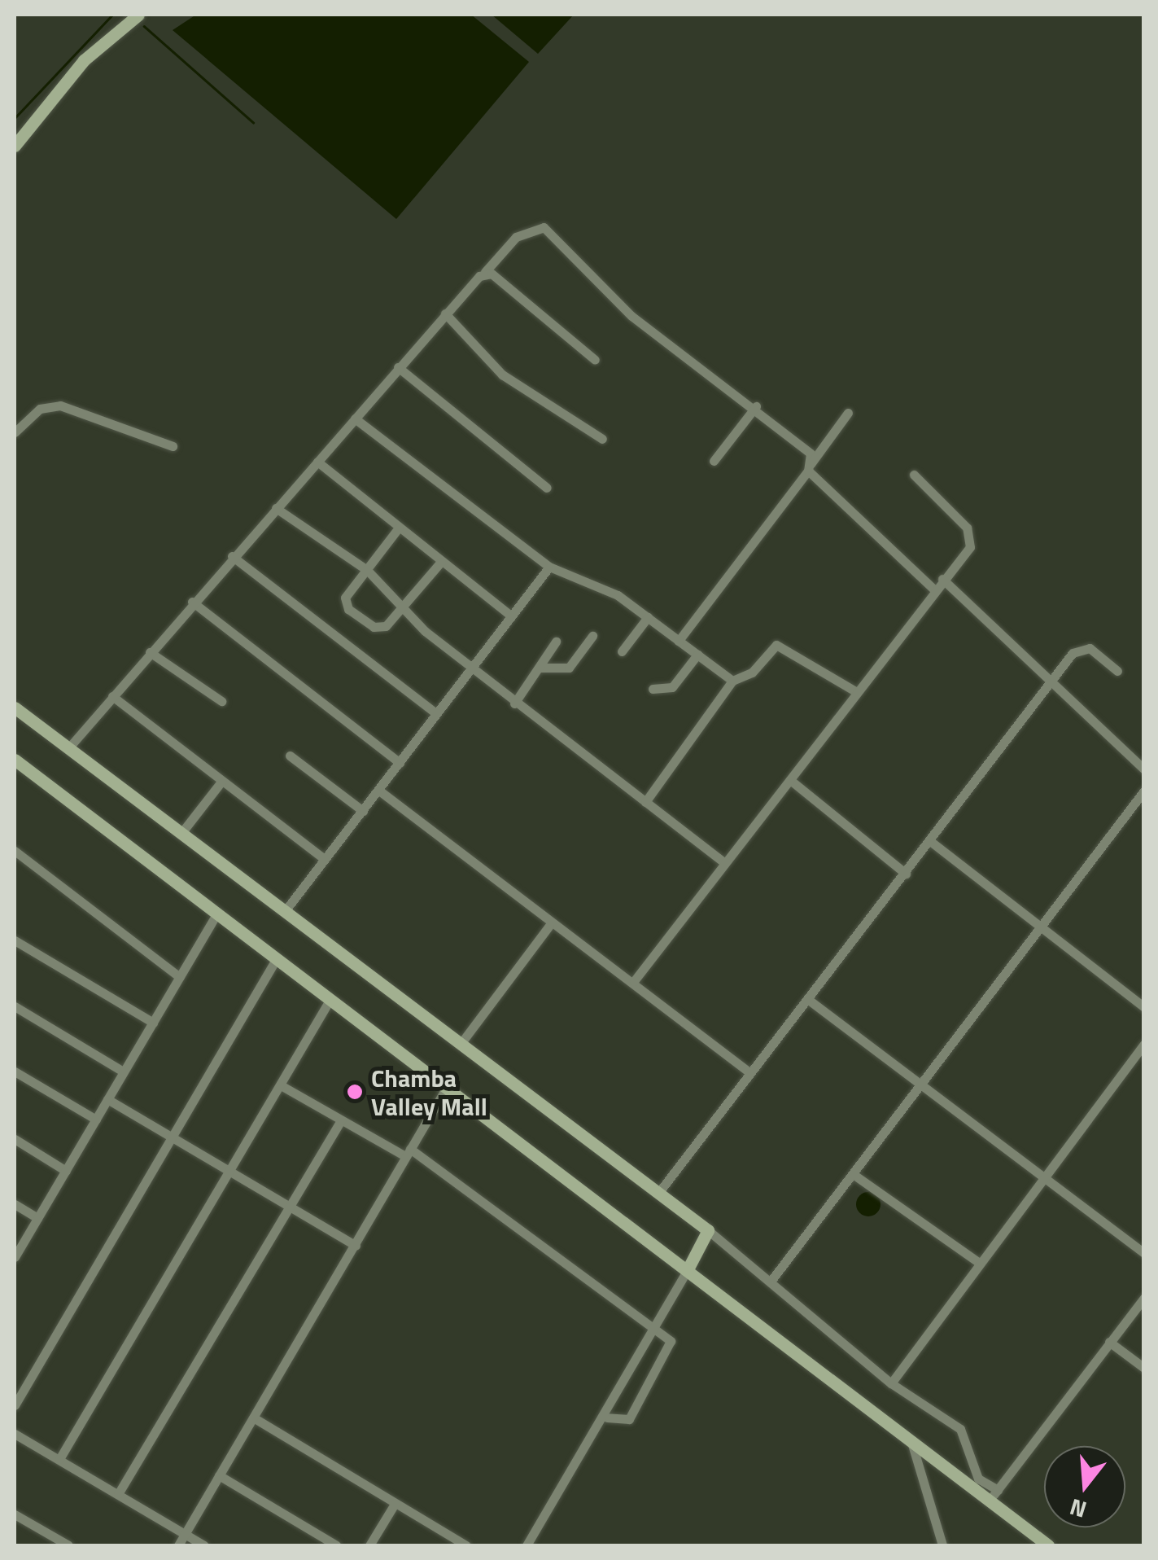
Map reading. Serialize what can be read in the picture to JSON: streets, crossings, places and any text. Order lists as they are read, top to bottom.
{
  "places": ["Chamba Valley Mall"],
  "north": "bottom"
}
